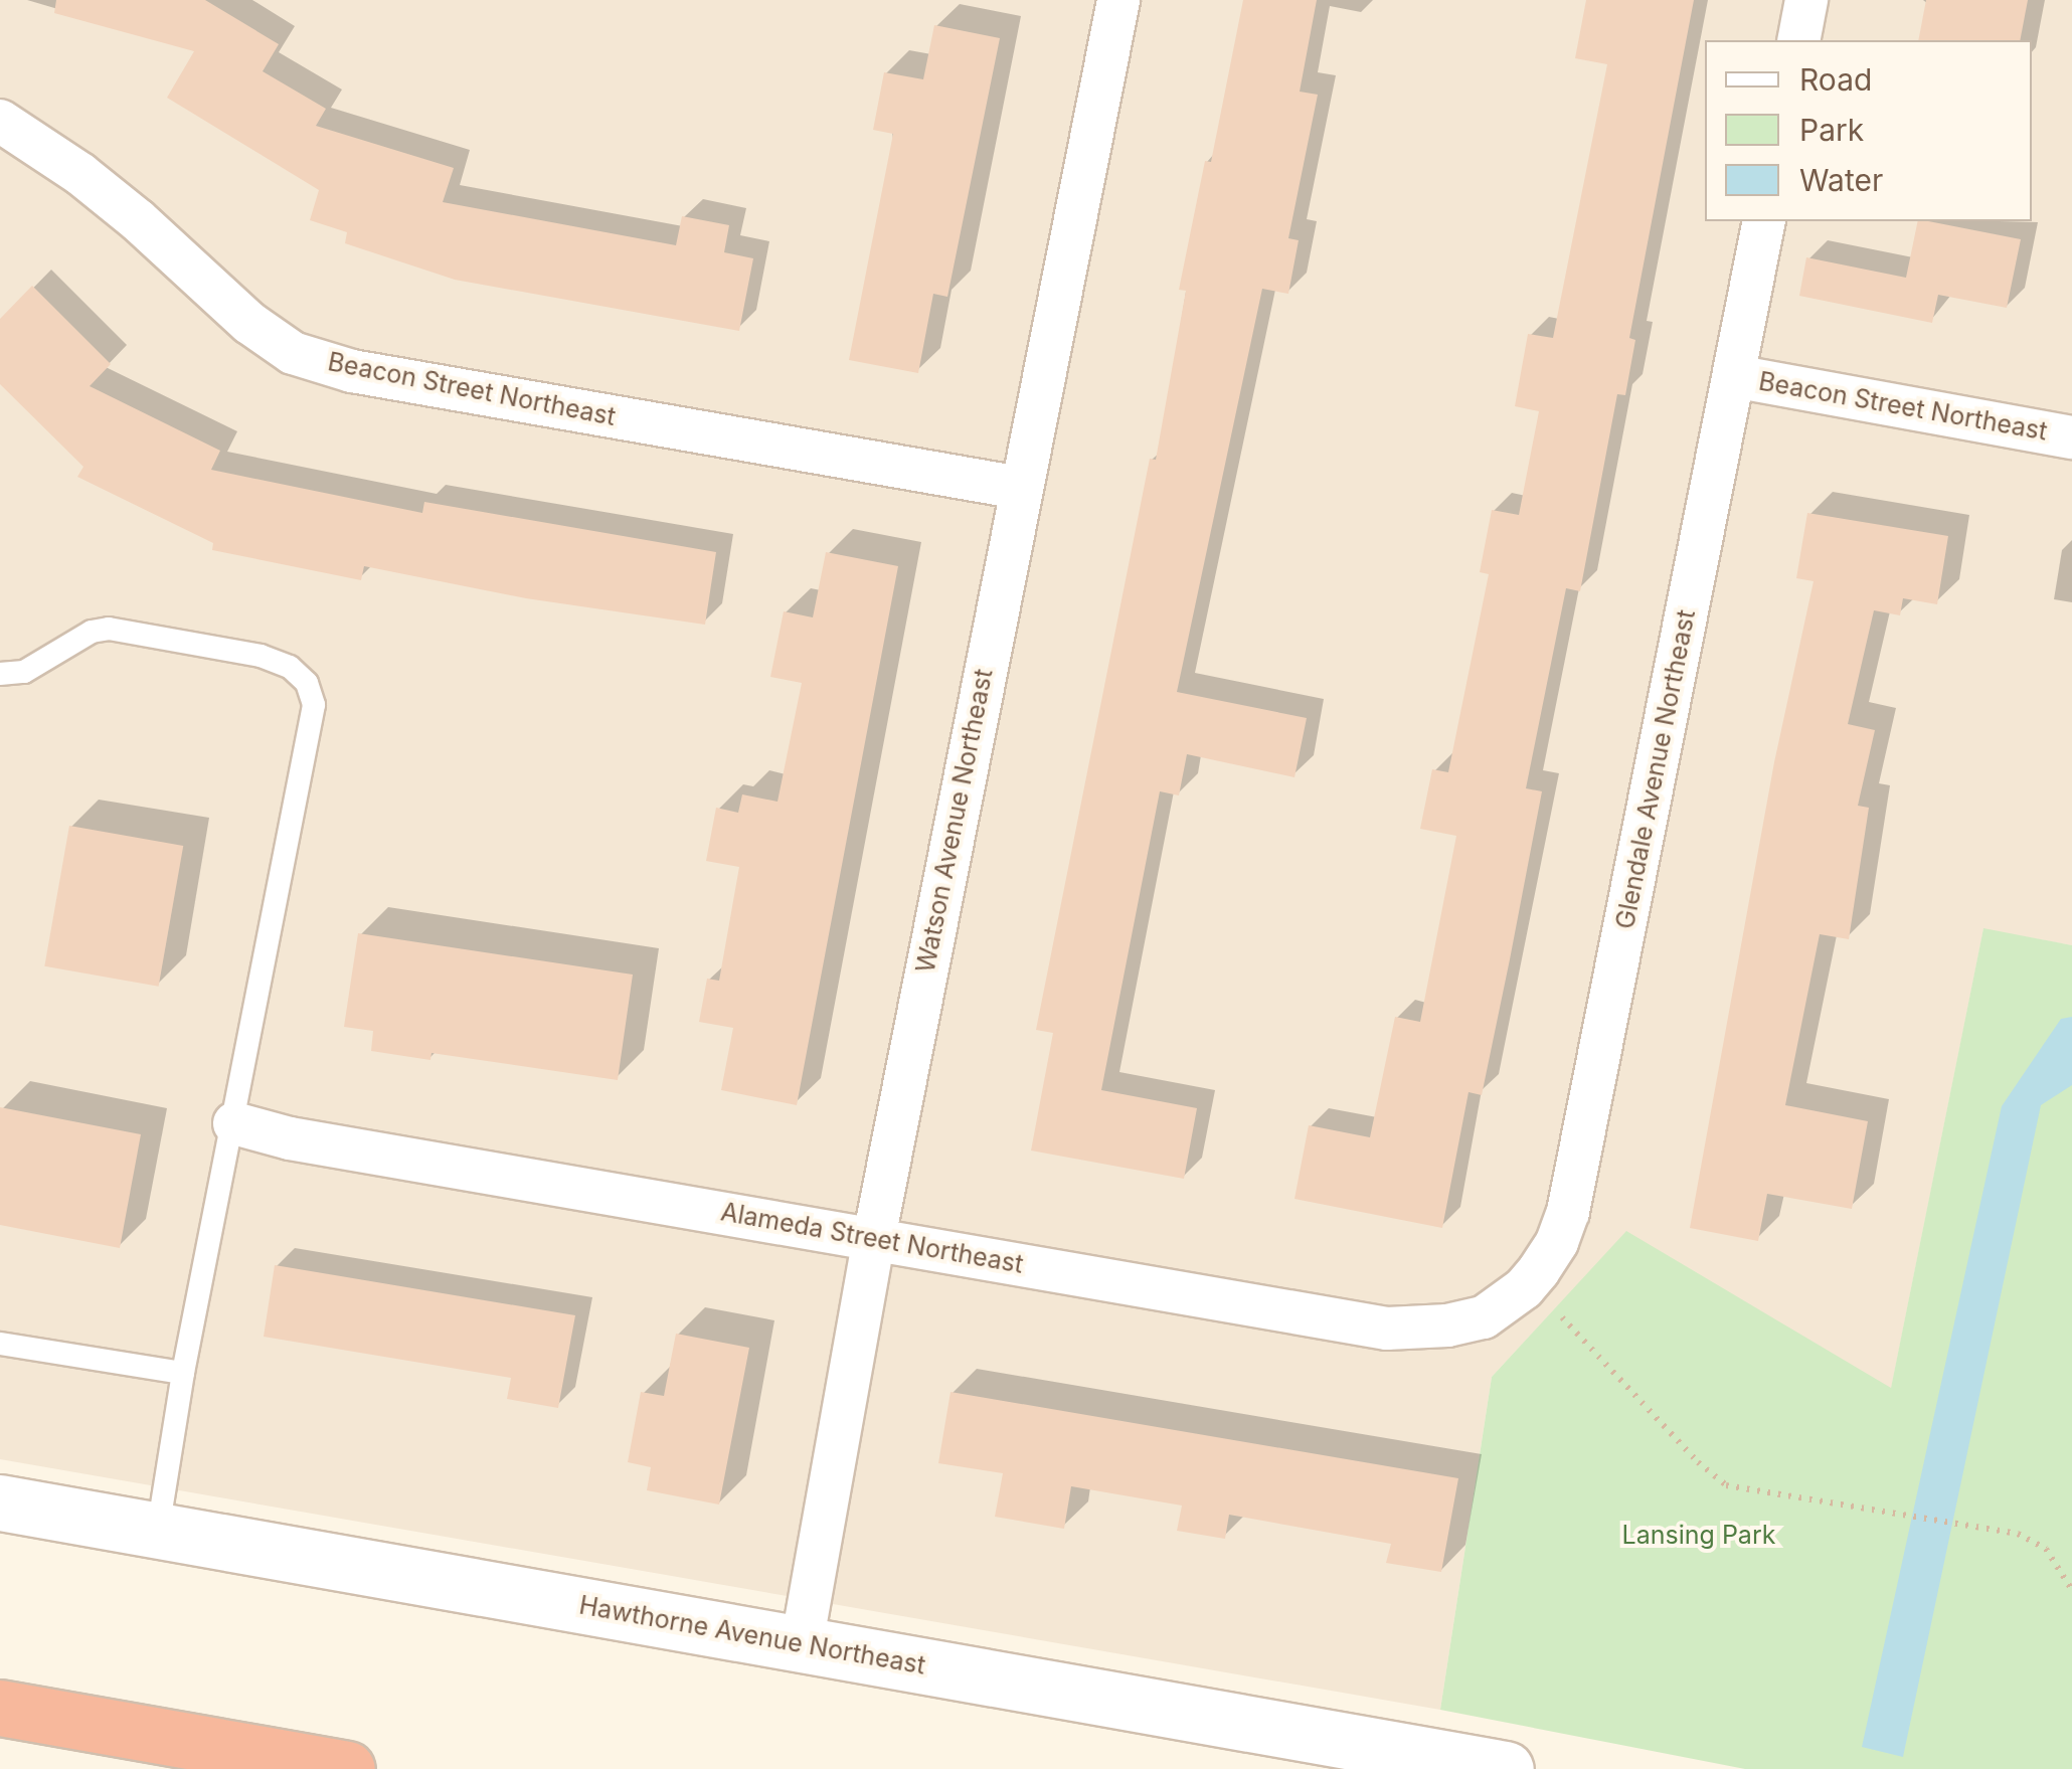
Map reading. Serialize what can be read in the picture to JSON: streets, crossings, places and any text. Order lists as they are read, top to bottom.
{
  "streets": {
    "main road": ["Hawthorne Avenue Northeast"],
    "street": [
      "Beacon Street Northeast",
      "Glendale Avenue Northeast",
      "Watson Avenue Northeast",
      "Alameda Street Northeast"
    ]
  },
  "crossings": [
    ["Beacon Street Northeast", "Glendale Avenue Northeast"],
    ["Beacon Street Northeast", "Watson Avenue Northeast"],
    ["Glendale Avenue Northeast", "Alameda Street Northeast"],
    ["Watson Avenue Northeast", "Alameda Street Northeast"],
    ["Watson Avenue Northeast", "Hawthorne Avenue Northeast"]
  ],
  "parks": ["Lansing Park"],
  "legend": ["Road", "Park", "Water"]
}
